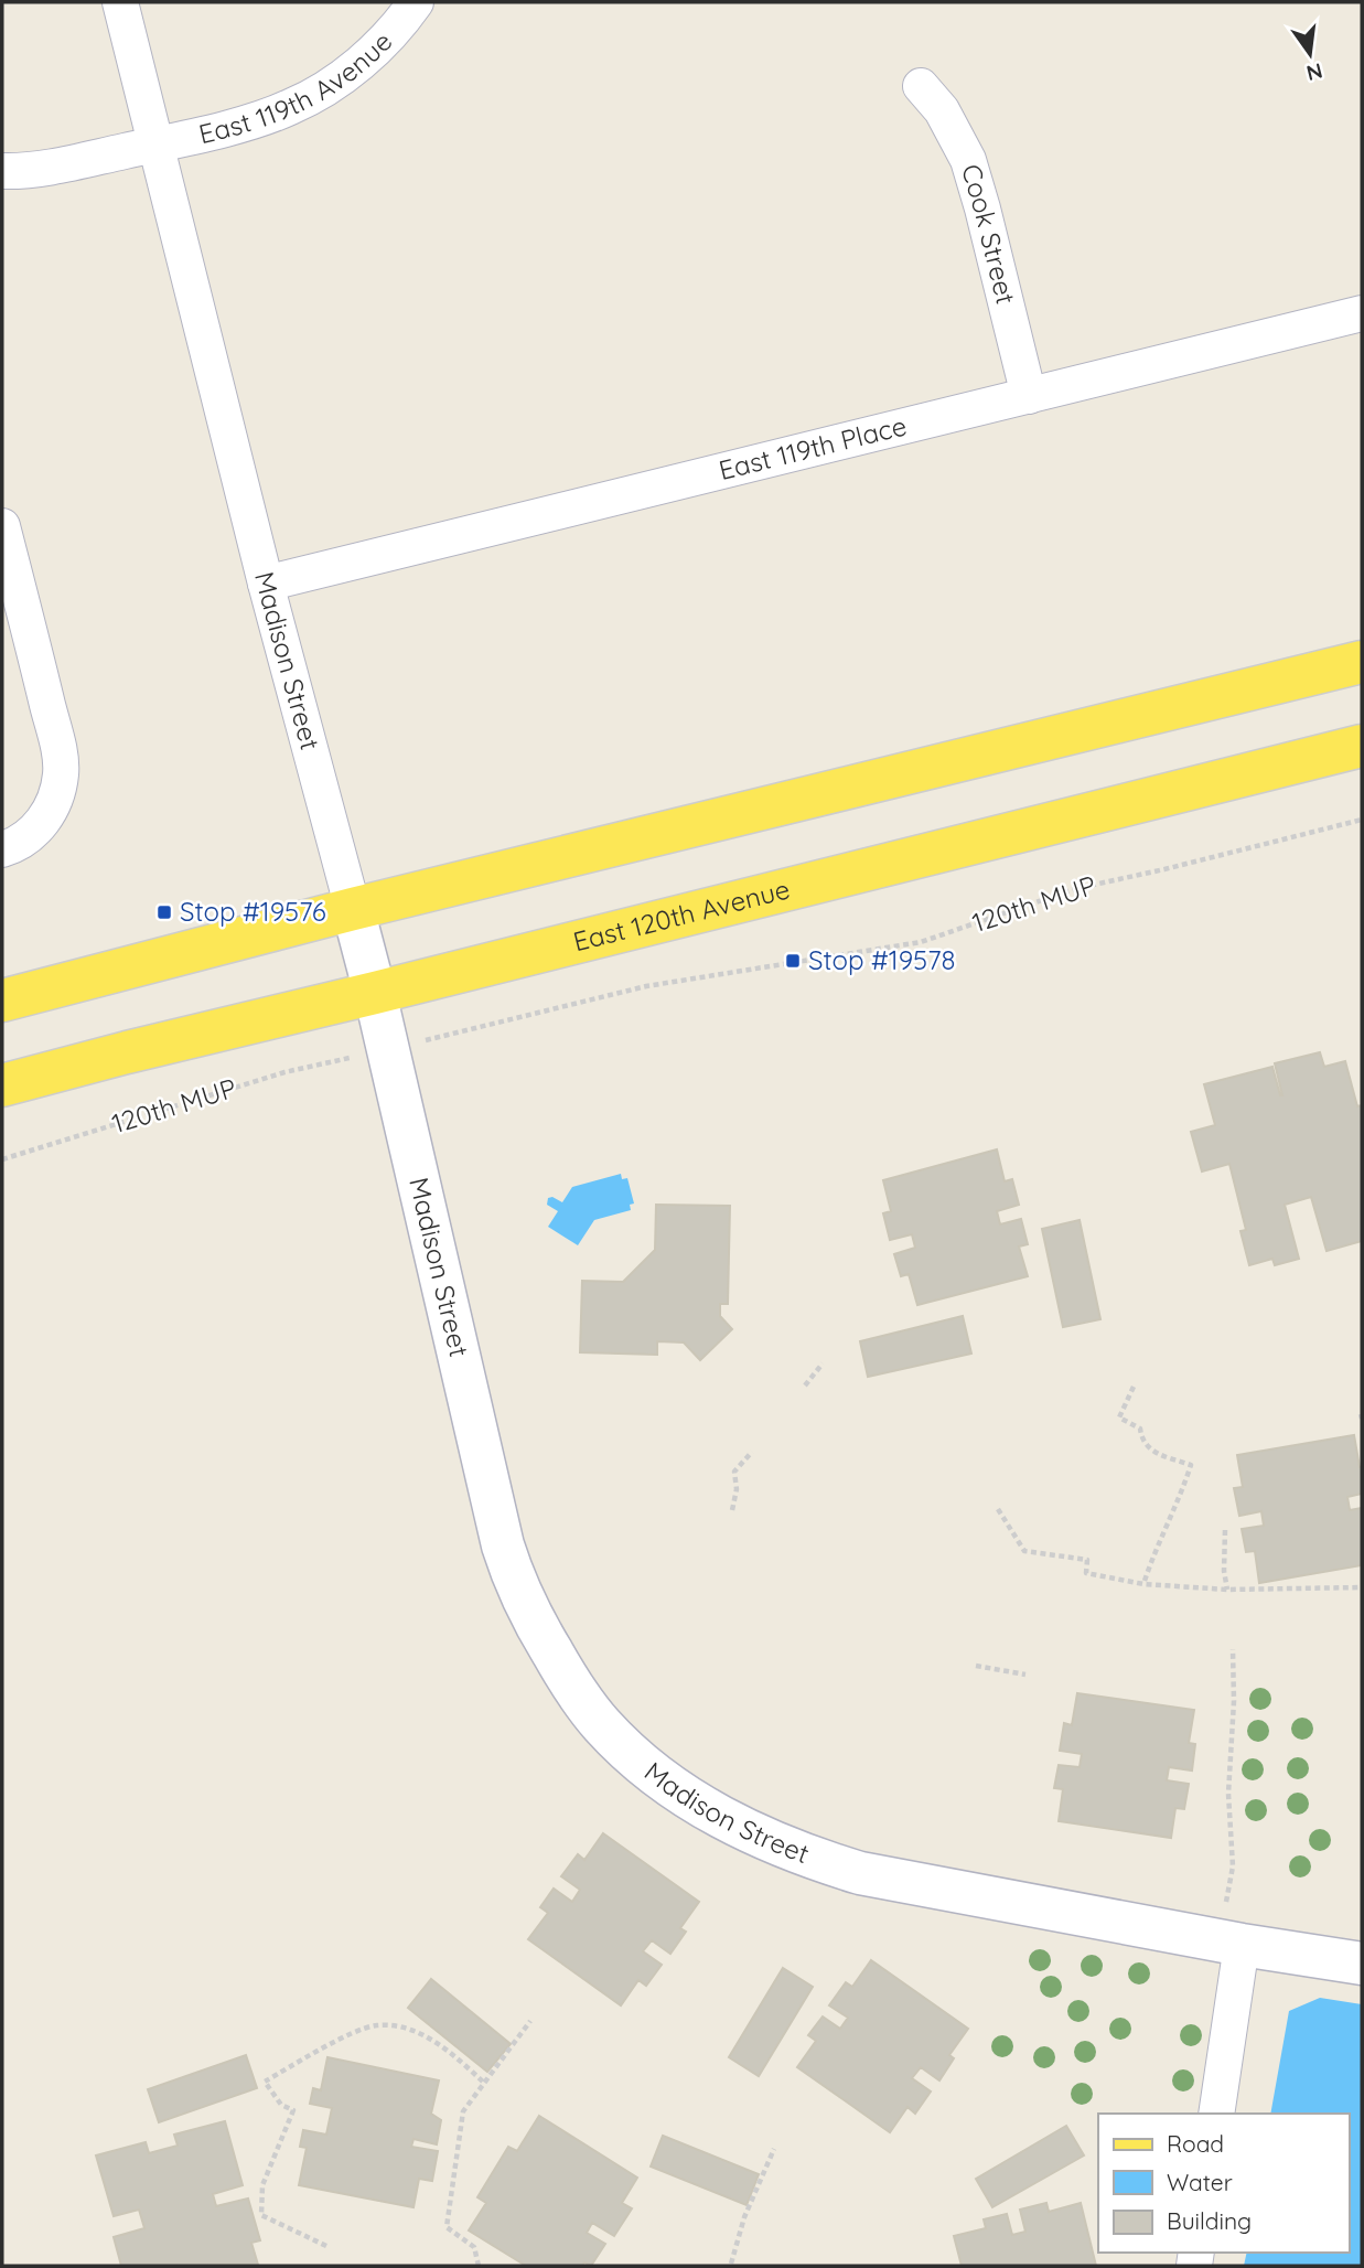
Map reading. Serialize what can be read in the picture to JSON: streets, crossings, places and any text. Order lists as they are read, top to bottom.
{
  "streets": {
    "main road": ["East 120th Avenue"],
    "street": [
      "East 119th Avenue",
      "Cook Street",
      "East 119th Place",
      "Madison Street"
    ],
    "path": ["120th MUP"]
  },
  "crossings": [
    ["East 119th Avenue", "Madison Street"],
    ["Cook Street", "East 119th Place"],
    ["East 119th Place", "Madison Street"],
    ["Madison Street", "East 120th Avenue"]
  ],
  "places": {
    "transit": ["Stop #19576", "Stop #19578"]
  },
  "legend": ["Road", "Water", "Building"],
  "north": "bottom"
}
